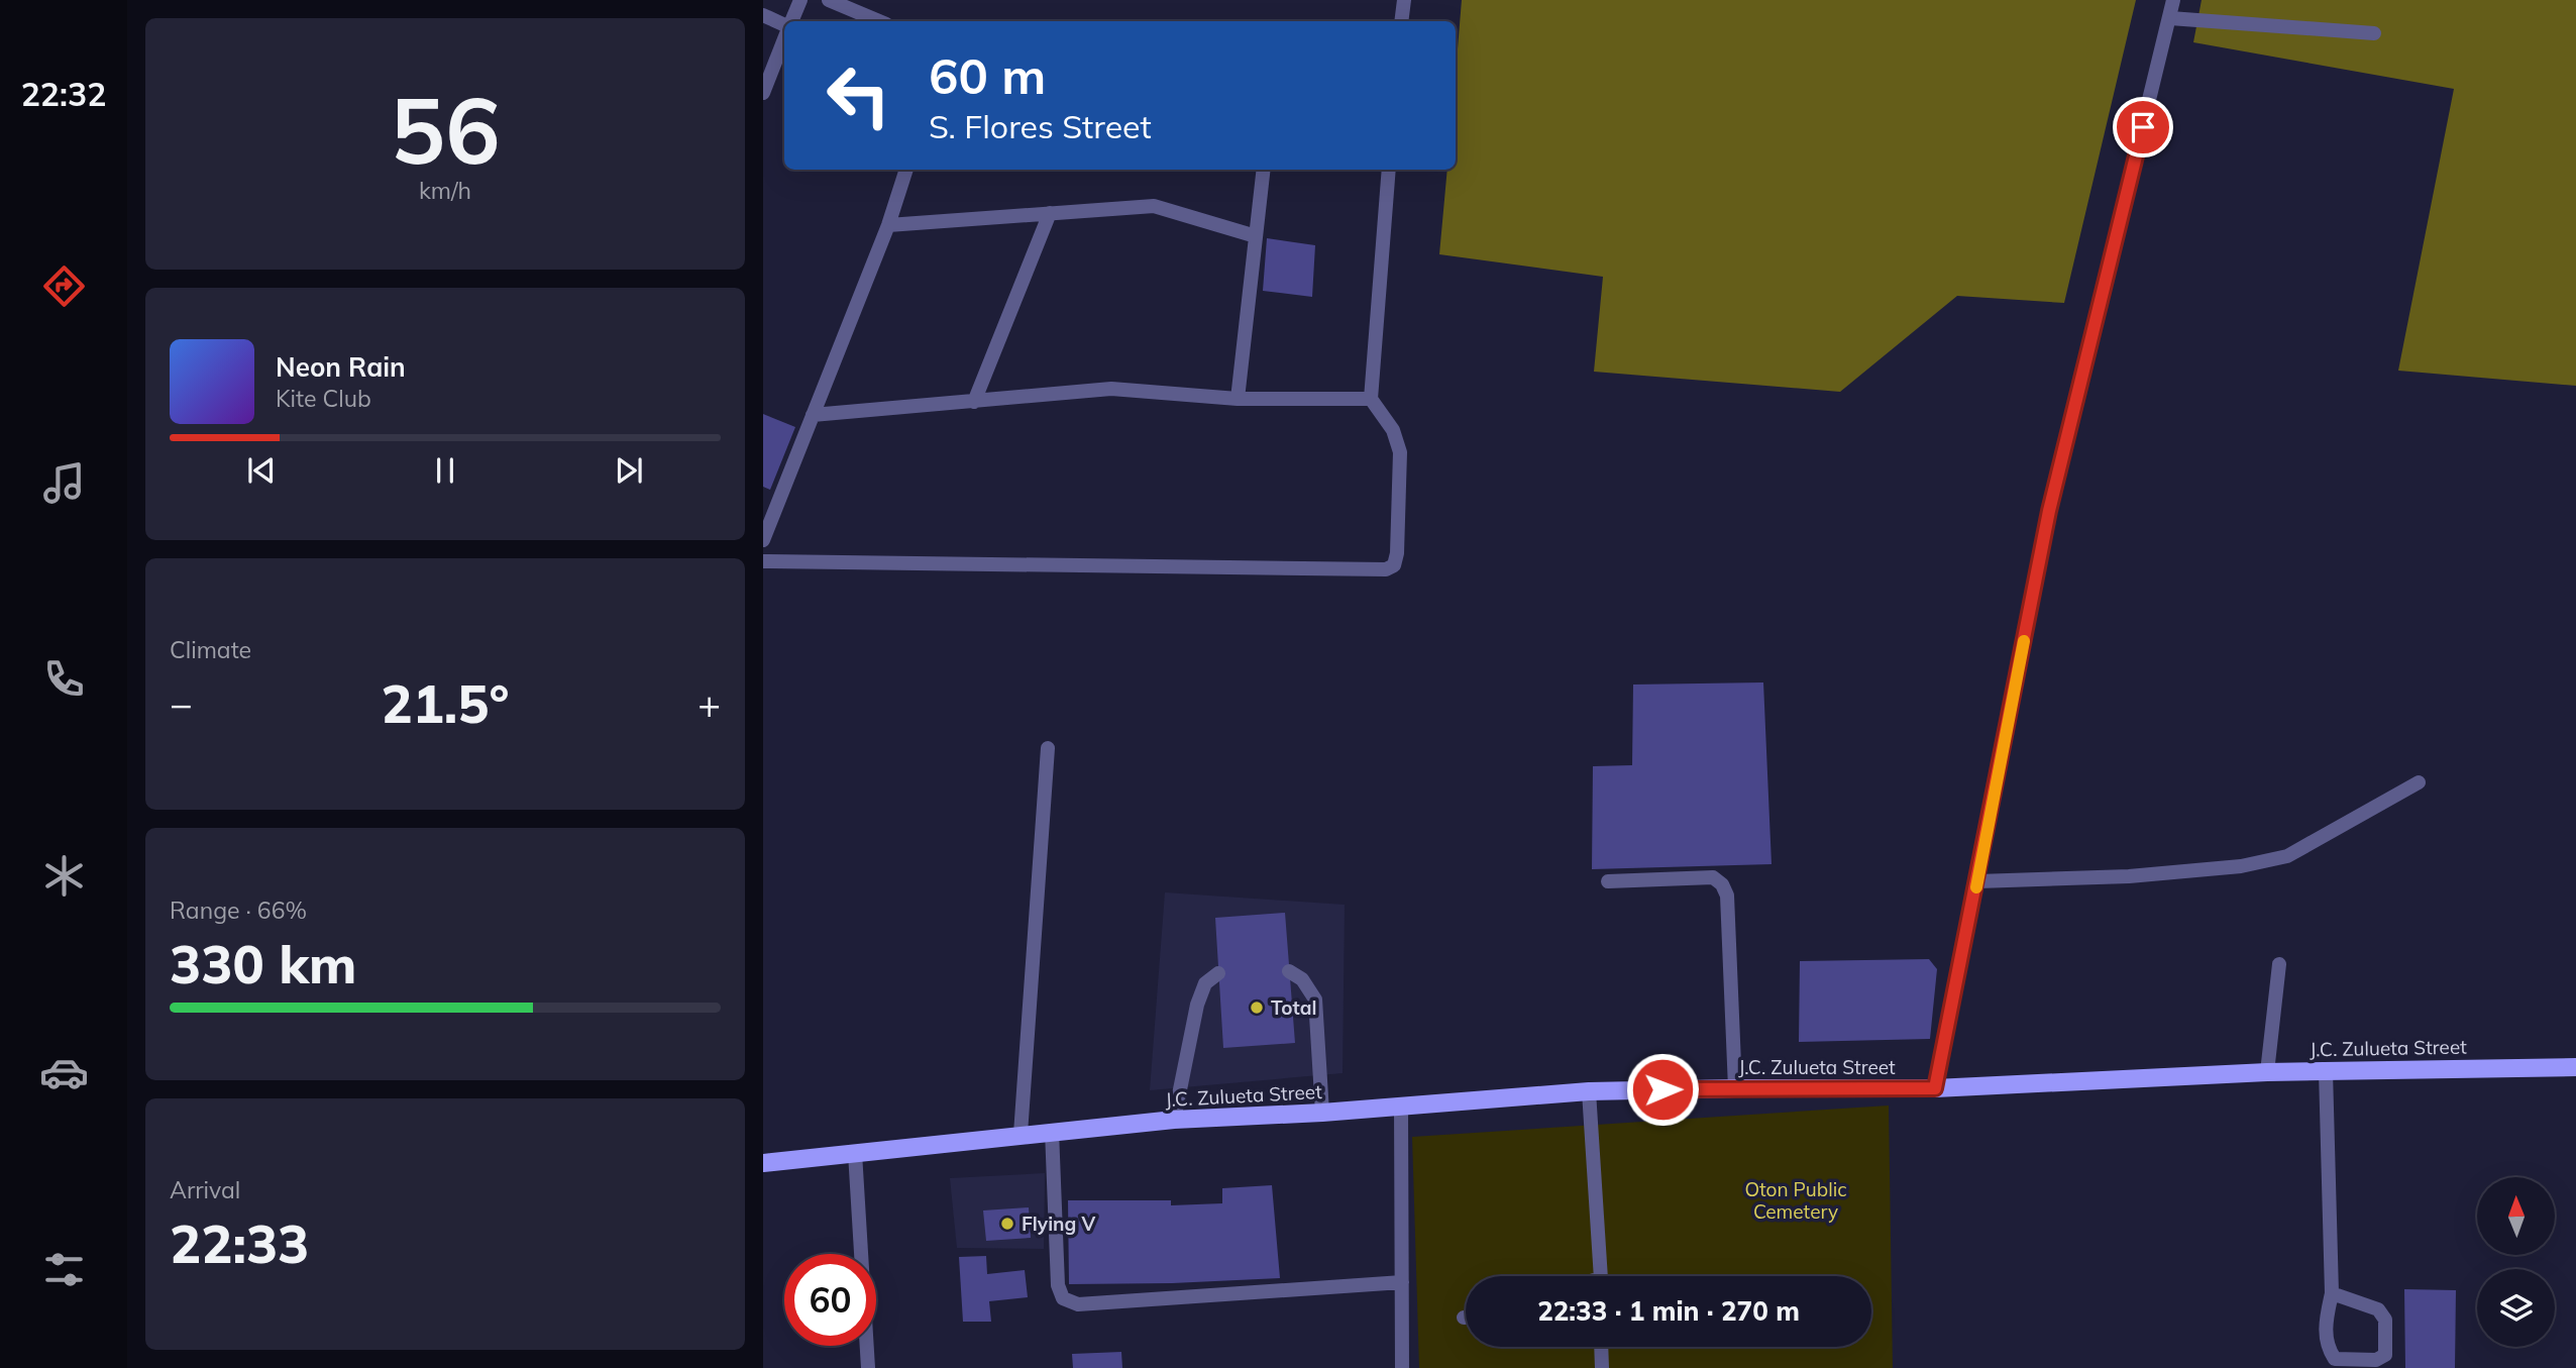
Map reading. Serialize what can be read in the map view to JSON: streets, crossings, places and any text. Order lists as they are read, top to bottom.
{
  "streets": {
    "main road": ["J.C. Zulueta Street"]
  },
  "parks": ["Oton Public Cemetery"],
  "places": ["Total", "Flying V"],
  "north": "top",
  "page": {
    "tabs": "22:32",
    "tile": [
      ["56", "km/h"],
      "Climate",
      ["Range · 66%", "330 km"],
      ["Arrival", "22:33"]
    ],
    "turn": ["60 m", "S. Flores Street"],
    "song": ["Neon Rain", "Kite Club"],
    "heat": ["−", "21.5°", "+"],
    "limit": "60",
    "trip": "22:33 · 1 min · 270 m"
  }
}
